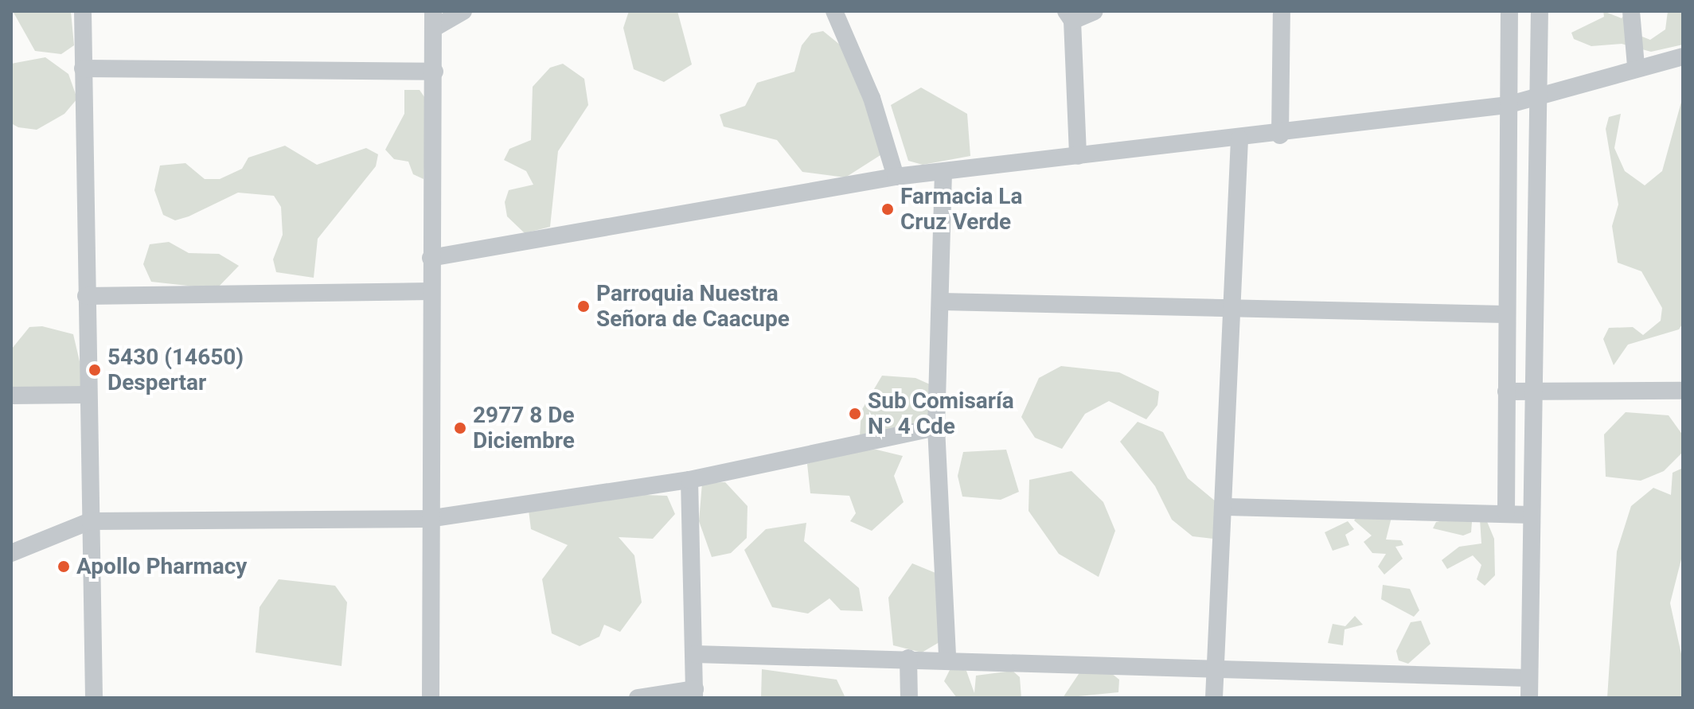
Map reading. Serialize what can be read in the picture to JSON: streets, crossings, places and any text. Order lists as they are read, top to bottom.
{
  "places": [
    "Farmacia La Cruz Verde",
    "Parroquia Nuestra Señora de Caacupe",
    "5430 (14650) Despertar",
    "Sub Comisaría N° 4 Cde",
    "2977 8 De Diciembre",
    "Apollo Pharmacy"
  ]
}
